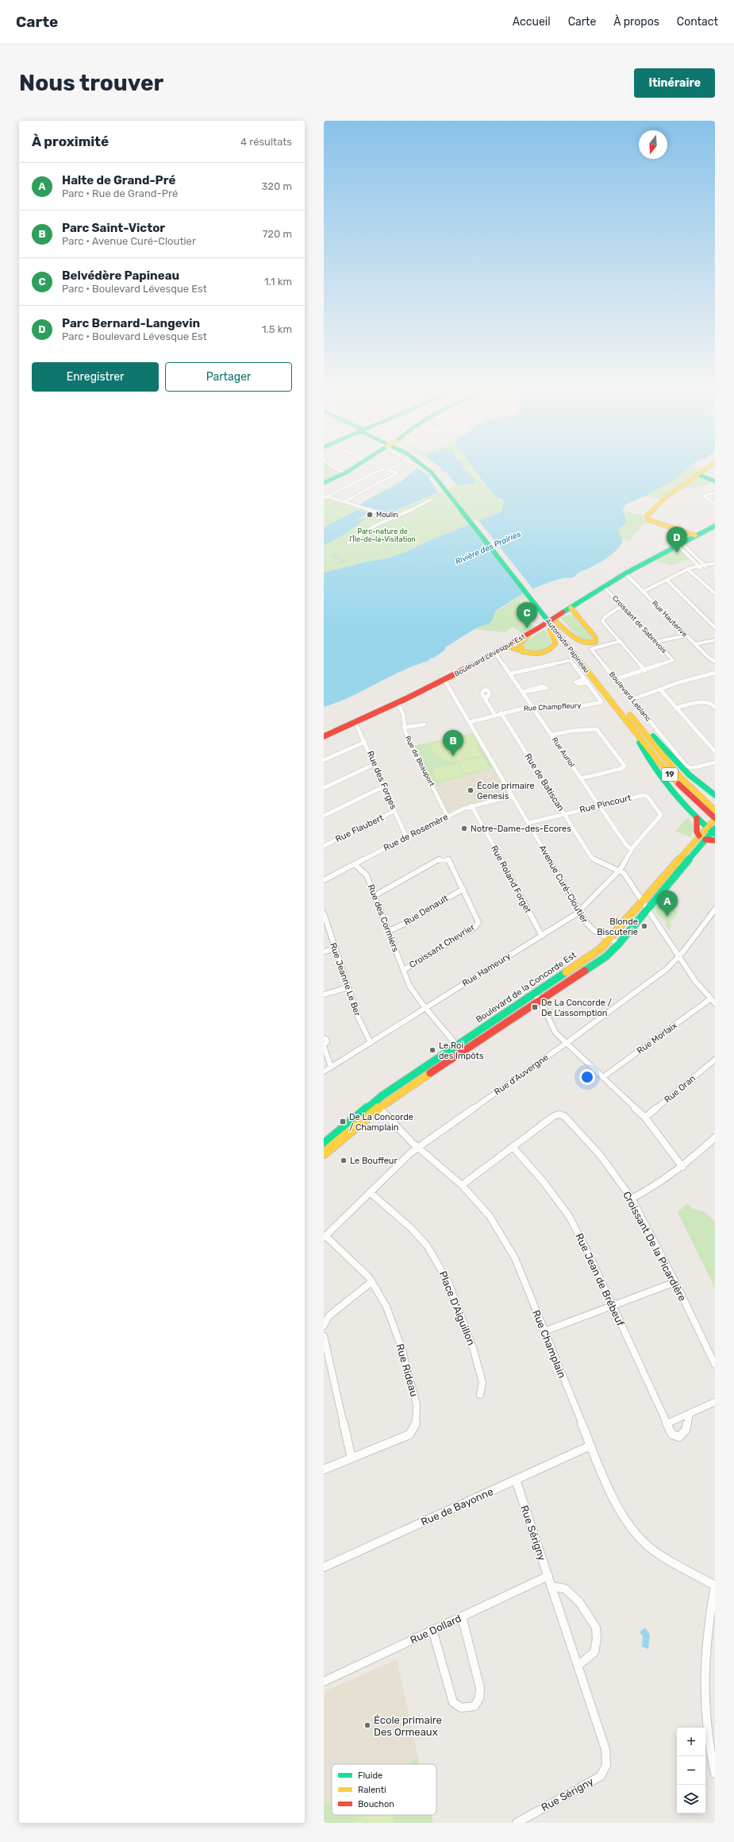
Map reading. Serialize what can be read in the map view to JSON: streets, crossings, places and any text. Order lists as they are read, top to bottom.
{
  "streets": {
    "main road": [
      "Autoroute Papineau",
      "Boulevard Lévesque Est",
      "19",
      "Boulevard de la Concorde Est"
    ],
    "street": [
      "Rue Hauterive",
      "Croissant de Sabrevois",
      "Boulevard Leblanc",
      "Rue Champfleury",
      "Rue Auriol",
      "Rue de Beauport",
      "Rue des Forges",
      "Rue de Batiscan",
      "Rue Pincourt",
      "Rue Flaubert",
      "Rue de Rosemère",
      "Rue Roland Forget",
      "Avenue Curé-Cloutier",
      "Rue Denault",
      "Rue des Cormiers",
      "Croissant Chevrier",
      "Rue Hameury",
      "Rue Jeanne Le Ber",
      "Rue Morlaix",
      "Rue d'Auvergne",
      "Rue Oran",
      "Croissant De la Picardière",
      "Rue Jean de Brébeuf",
      "Place D'Aiguillon",
      "Rue Champlain",
      "Rue Rideau",
      "Rue de Bayonne",
      "Rue Sérigny",
      "Rue Dollard"
    ]
  },
  "crossings": [
    ["Rue Hauterive", "Boulevard Lévesque Est"],
    ["Croissant de Sabrevois", "Boulevard Lévesque Est"],
    ["Croissant de Sabrevois", "Boulevard Leblanc"],
    ["Autoroute Papineau", "Boulevard de la Concorde Est"],
    ["Boulevard Lévesque Est", "Rue Auriol"],
    ["Boulevard Lévesque Est", "Rue de Beauport"],
    ["Boulevard Lévesque Est", "Rue des Forges"],
    ["Boulevard Lévesque Est", "Avenue Curé-Cloutier"],
    ["Rue Champfleury", "Rue Auriol"],
    ["Rue Champfleury", "Rue de Batiscan"],
    ["Rue Champfleury", "Avenue Curé-Cloutier"],
    ["Rue Auriol", "Rue Pincourt"],
    ["Rue Auriol", "Rue Hameury"],
    ["Rue de Beauport", "Rue de Rosemère"],
    ["Rue des Forges", "Rue Flaubert"],
    ["Rue des Forges", "Rue de Rosemère"],
    ["Rue de Batiscan", "Rue Pincourt"],
    ["Rue de Batiscan", "Rue Hameury"],
    ["Rue Pincourt", "Avenue Curé-Cloutier"],
    ["Rue Pincourt", "Rue Hameury"],
    ["Rue de Rosemère", "Rue Roland Forget"],
    ["Rue de Rosemère", "Avenue Curé-Cloutier"],
    ["Rue de Rosemère", "Rue des Cormiers"],
    ["Rue Roland Forget", "Rue Hameury"],
    ["Avenue Curé-Cloutier", "Rue Hameury"],
    ["Avenue Curé-Cloutier", "Boulevard de la Concorde Est"],
    ["Rue Denault", "Rue des Cormiers"],
    ["Rue Denault", "Croissant Chevrier"],
    ["Rue des Cormiers", "Croissant Chevrier"],
    ["Rue des Cormiers", "Rue Hameury"],
    ["Rue des Cormiers", "Boulevard de la Concorde Est"],
    ["Rue Hameury", "Rue Jeanne Le Ber"],
    ["Boulevard de la Concorde Est", "Rue Champlain"],
    ["Rue d'Auvergne", "Place D'Aiguillon"],
    ["Rue d'Auvergne", "Rue Champlain"],
    ["Rue d'Auvergne", "Rue Rideau"],
    ["Croissant De la Picardière", "Rue Jean de Brébeuf"],
    ["Croissant De la Picardière", "Rue Champlain"],
    ["Rue Champlain", "Rue de Bayonne"],
    ["Rue de Bayonne", "Rue Sérigny"],
    ["Rue Sérigny", "Rue Dollard"]
  ],
  "water": ["Rivière des Prairies"],
  "parks": ["Parc-nature de l'Île-de-la-Visitation"],
  "places": {
    "other": [
      "Moulin",
      "École primaire Genesis",
      "Notre-Dame-des-Ecores",
      "Blonde Biscuterie",
      "Le Roi des Impôts",
      "Le Bouffeur",
      "École primaire Des Ormeaux"
    ],
    "transit": ["De La Concorde / De L'assomption", "De La Concorde / Champlain"]
  },
  "legend": ["Fluide", "Ralenti", "Bouchon"],
  "north": "bottom",
  "page": {
    "header": "Carte",
    "nav": [
      "Accueil",
      "Carte",
      "À propos",
      "Contact"
    ],
    "buttons": [
      "Itinéraire",
      ["Enregistrer", "Partager"]
    ],
    "title": "Nous trouver",
    "heading": ["À proximité", "4 résultats"],
    "list": [
      {
        "mark": "A",
        "name": "Halte de Grand-Pré",
        "note": "Parc · Rue de Grand-Pré",
        "value": "320 m"
      },
      {
        "mark": "B",
        "name": "Parc Saint-Victor",
        "note": "Parc · Avenue Curé-Cloutier",
        "value": "720 m"
      },
      {
        "mark": "C",
        "name": "Belvédère Papineau",
        "note": "Parc · Boulevard Lévesque Est",
        "value": "1.1 km"
      },
      {
        "mark": "D",
        "name": "Parc Bernard-Langevin",
        "note": "Parc · Boulevard Lévesque Est",
        "value": "1.5 km"
      }
    ],
    "pins": [
      "D",
      "C",
      "B",
      "A"
    ],
    "map_buttons": ["+", "−"]
  }
}
